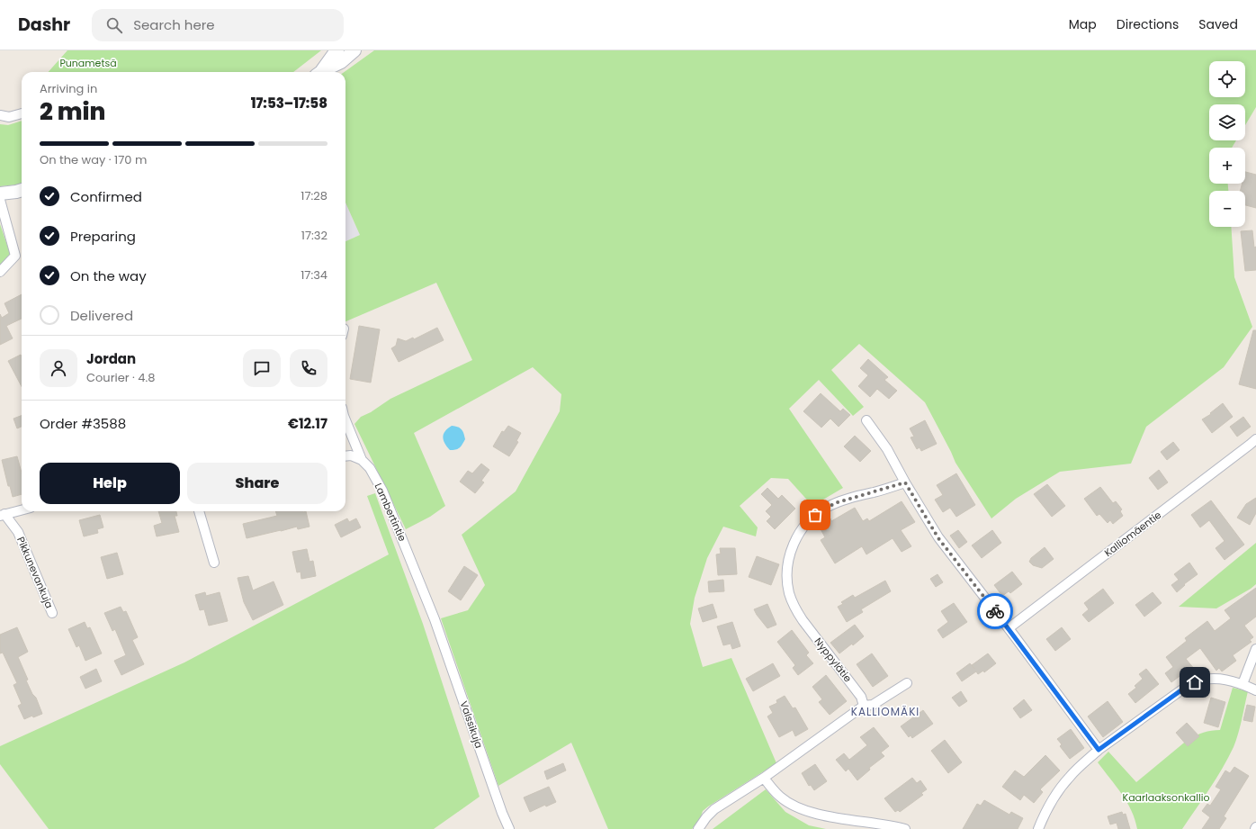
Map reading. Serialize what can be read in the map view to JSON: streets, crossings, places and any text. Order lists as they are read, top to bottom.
{
  "streets": {
    "street": [
      "Lambertintie",
      "Kalliomäentie",
      "Pikkunevankuja",
      "Nyppylätie",
      "Valssikuja"
    ]
  },
  "crossings": [
    ["Lambertintie", "Valssikuja"]
  ],
  "districts": ["KALLIOMÄKI"],
  "parks": ["Punametsä", "Kaarlaaksonkallio"],
  "page": {
    "header": "Dashr",
    "search": "Search here",
    "nav": ["Map", "Directions", "Saved"],
    "map_buttons": ["+", "−"],
    "heading": ["2 min", "Arriving in", "17:53–17:58"],
    "panel": [
      "Jordan",
      "Courier · 4.8",
      "Order #3588",
      "€12.17"
    ],
    "bar": "On the way · 170 m",
    "list": [
      ["Confirmed", "17:28"],
      ["Preparing", "17:32"],
      ["On the way", "17:34"],
      "Delivered"
    ],
    "buttons": ["Help", "Share"]
  }
}
